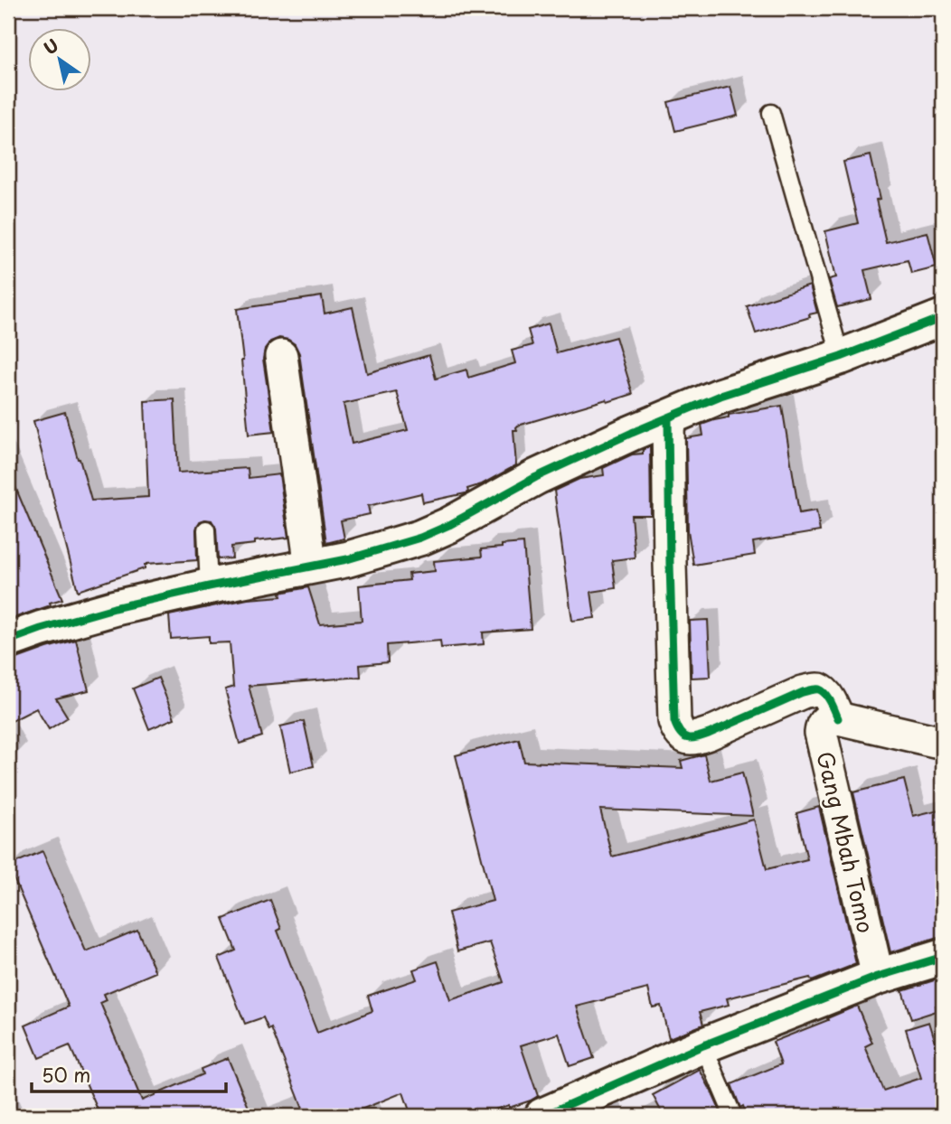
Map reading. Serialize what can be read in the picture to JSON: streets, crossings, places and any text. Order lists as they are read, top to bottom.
{
  "streets": {
    "street": ["Gang Mbah Tomo"]
  },
  "scale_bar": "50 m",
  "north": "top left"
}
